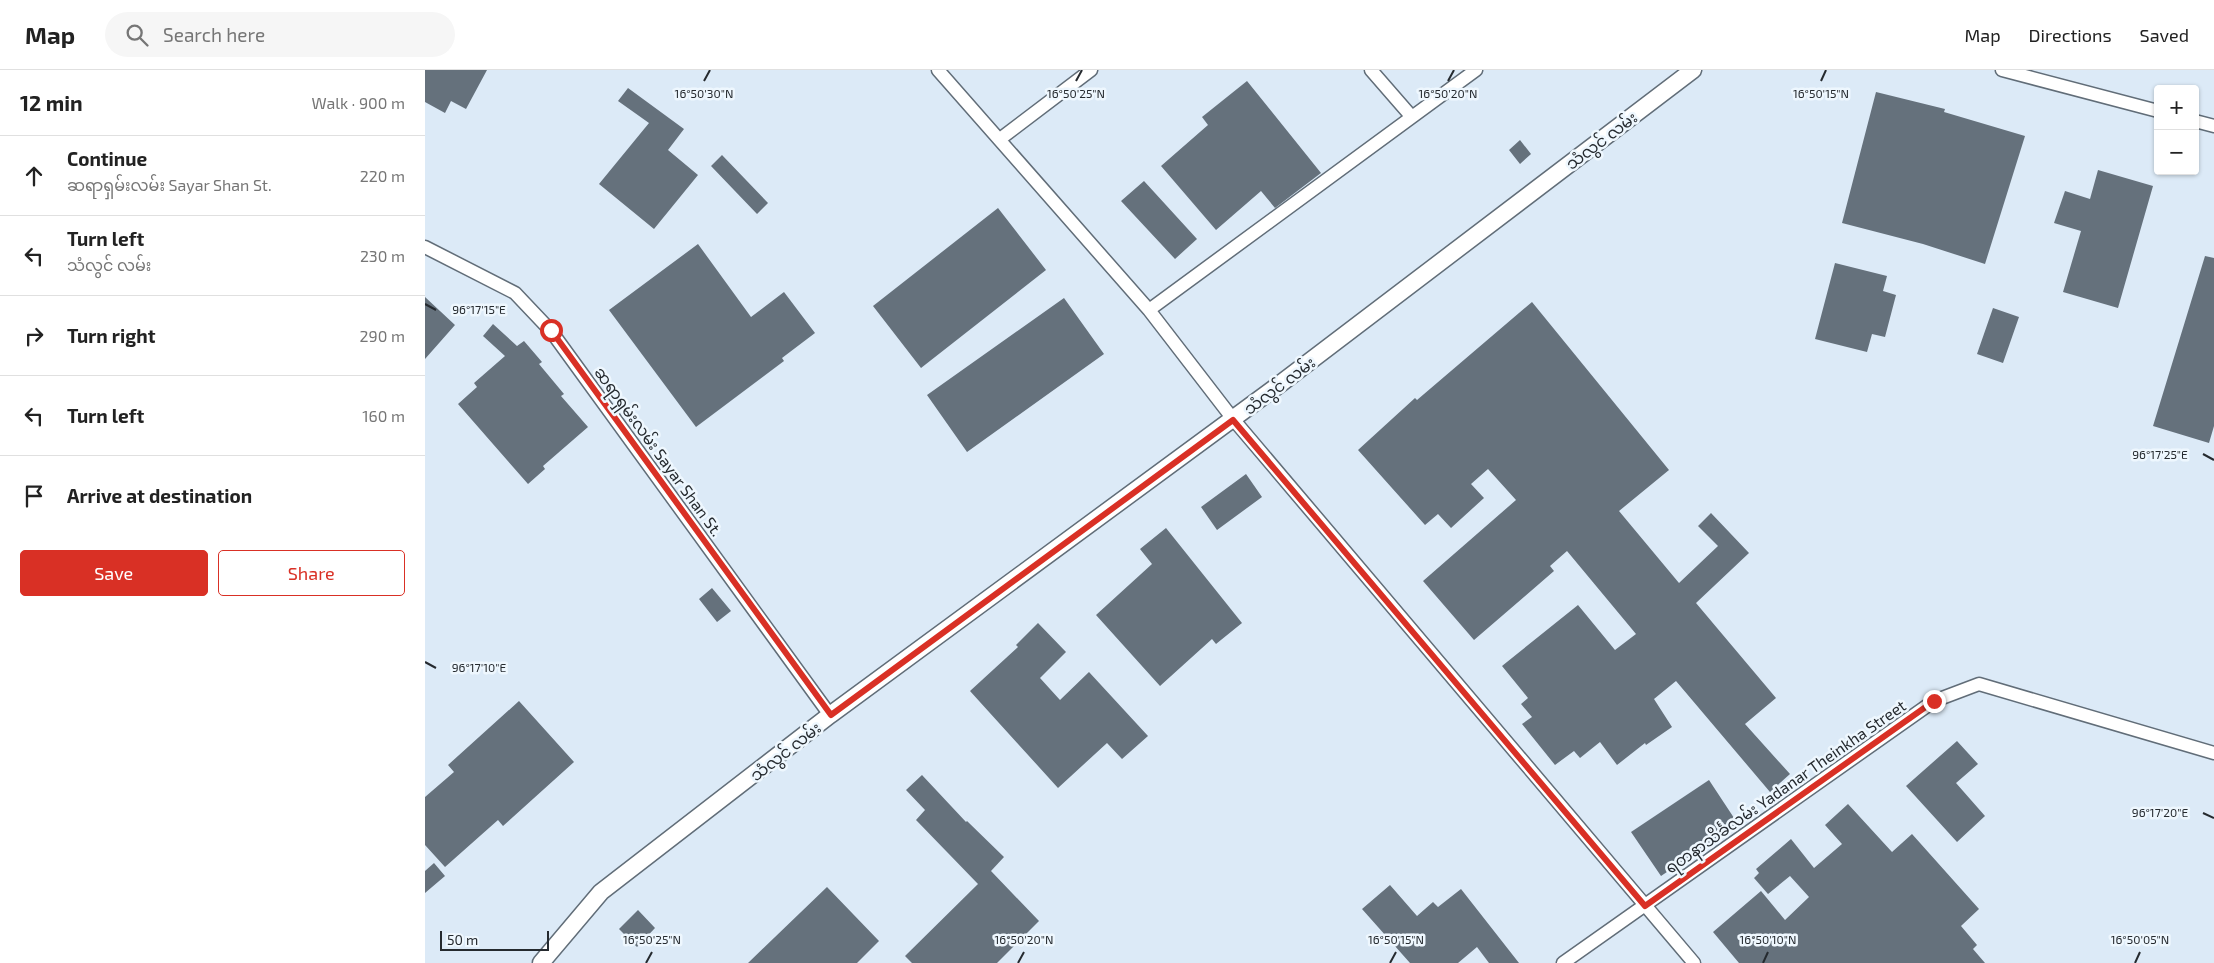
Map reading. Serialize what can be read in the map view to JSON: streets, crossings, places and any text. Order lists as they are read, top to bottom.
{
  "streets": {
    "street": ["သံလွင် လမ်း", "ဆရာရှမ်းလမ်း Sayar Shan St.", "ရတနာသိင်္ခလမ်း Yadanar Theinkha Street"]
  },
  "crossings": [
    ["သံလွင် လမ်း", "ဆရာရှမ်းလမ်း Sayar Shan St."]
  ],
  "scale_bar": "50 m",
  "page": {
    "header": "Map",
    "search": "Search here",
    "nav": ["Map", "Directions", "Saved"],
    "heading": ["12 min", "Walk · 900 m"],
    "map_buttons": ["+", "−"],
    "list": [
      ["Continue", "ဆရာရှမ်းလမ်း Sayar Shan St.", "220 m"],
      ["Turn left", "သံလွင် လမ်း", "230 m"],
      ["Turn right", "290 m"],
      ["Turn left", "160 m"],
      "Arrive at destination"
    ],
    "buttons": ["Save", "Share"],
    "scale": "50 m"
  },
  "coordinates": [
    "16°50'30\"N",
    "16°50'25\"N",
    "16°50'20\"N",
    "16°50'15\"N",
    "96°17'15\"E",
    "96°17'25\"E",
    "96°17'10\"E",
    "96°17'20\"E",
    "16°50'10\"N",
    "16°50'05\"N"
  ]
}
